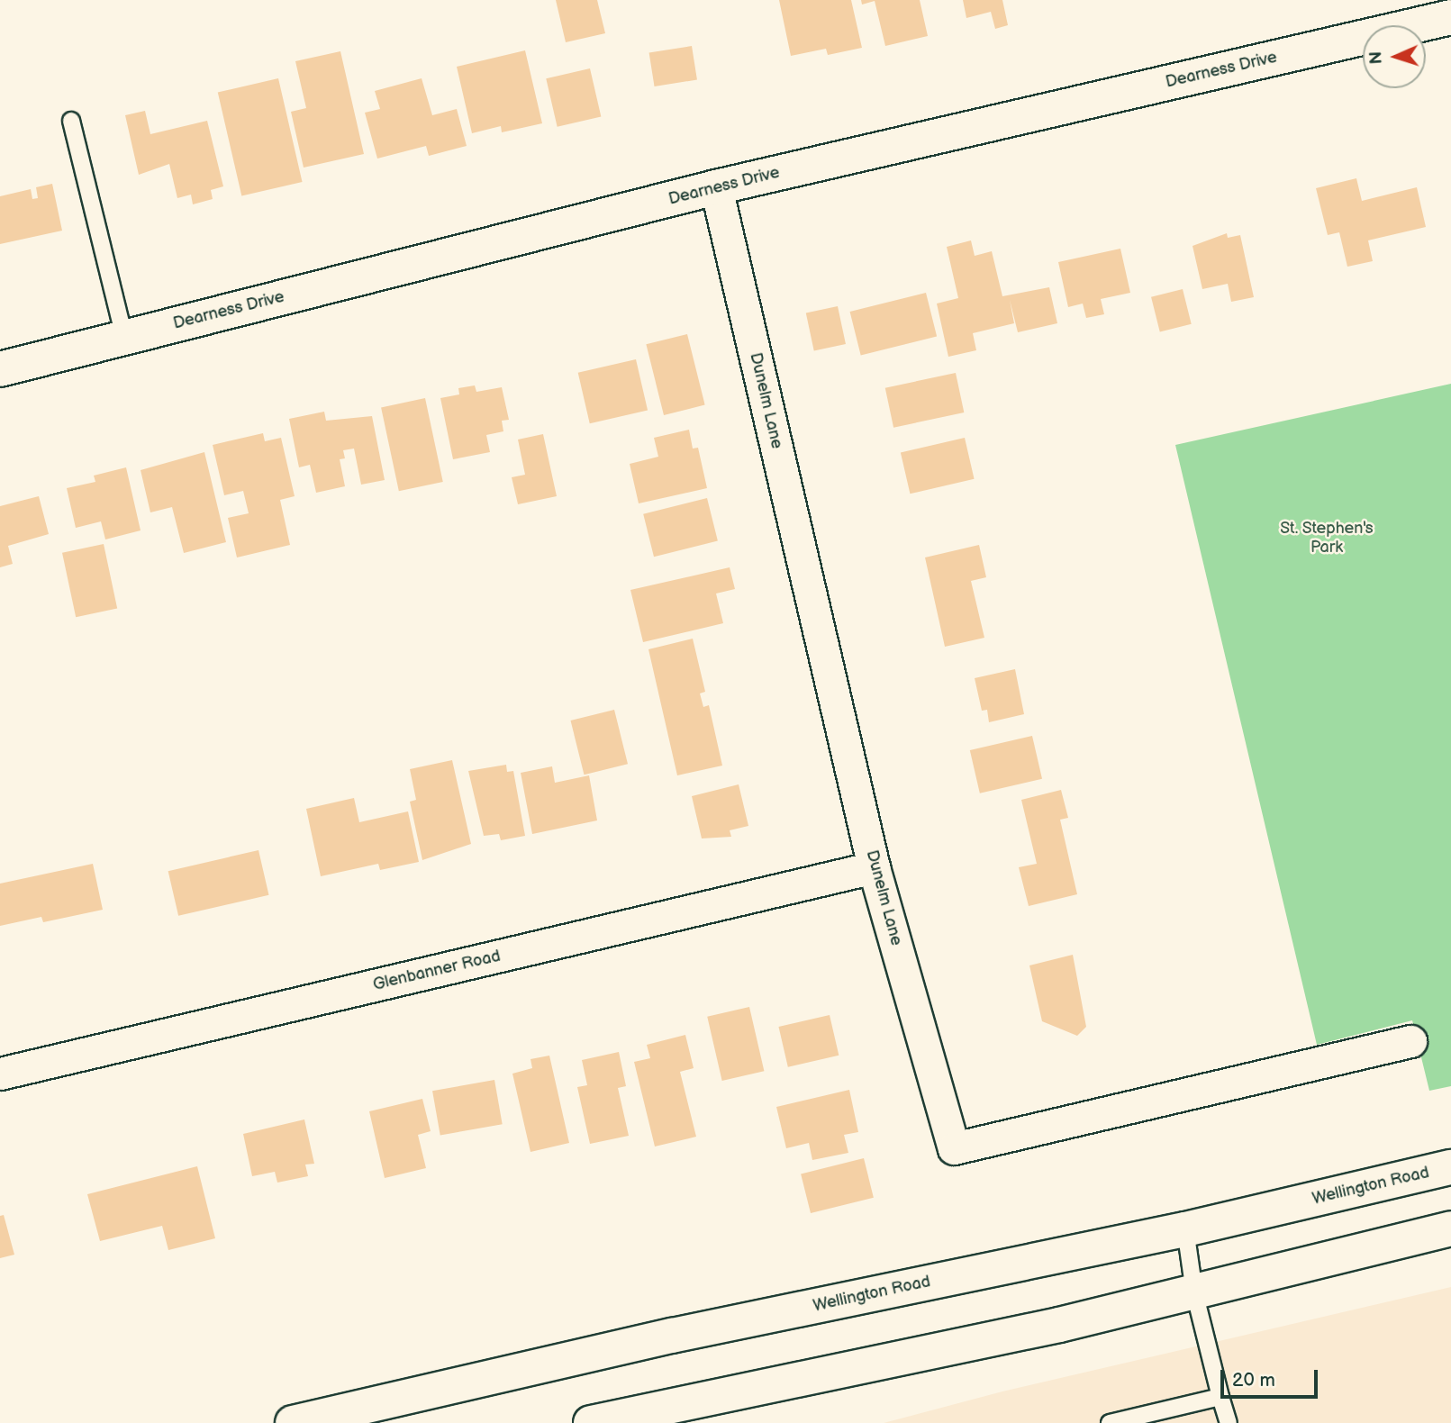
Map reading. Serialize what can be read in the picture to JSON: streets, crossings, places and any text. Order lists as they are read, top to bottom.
{
  "streets": {
    "main road": ["Dearness Drive", "Wellington Road"],
    "street": ["Dunelm Lane", "Glenbanner Road"]
  },
  "crossings": [
    ["Dearness Drive", "Dunelm Lane"],
    ["Dunelm Lane", "Glenbanner Road"]
  ],
  "parks": ["St. Stephen's Park"],
  "scale_bar": "20 m",
  "north": "left"
}
